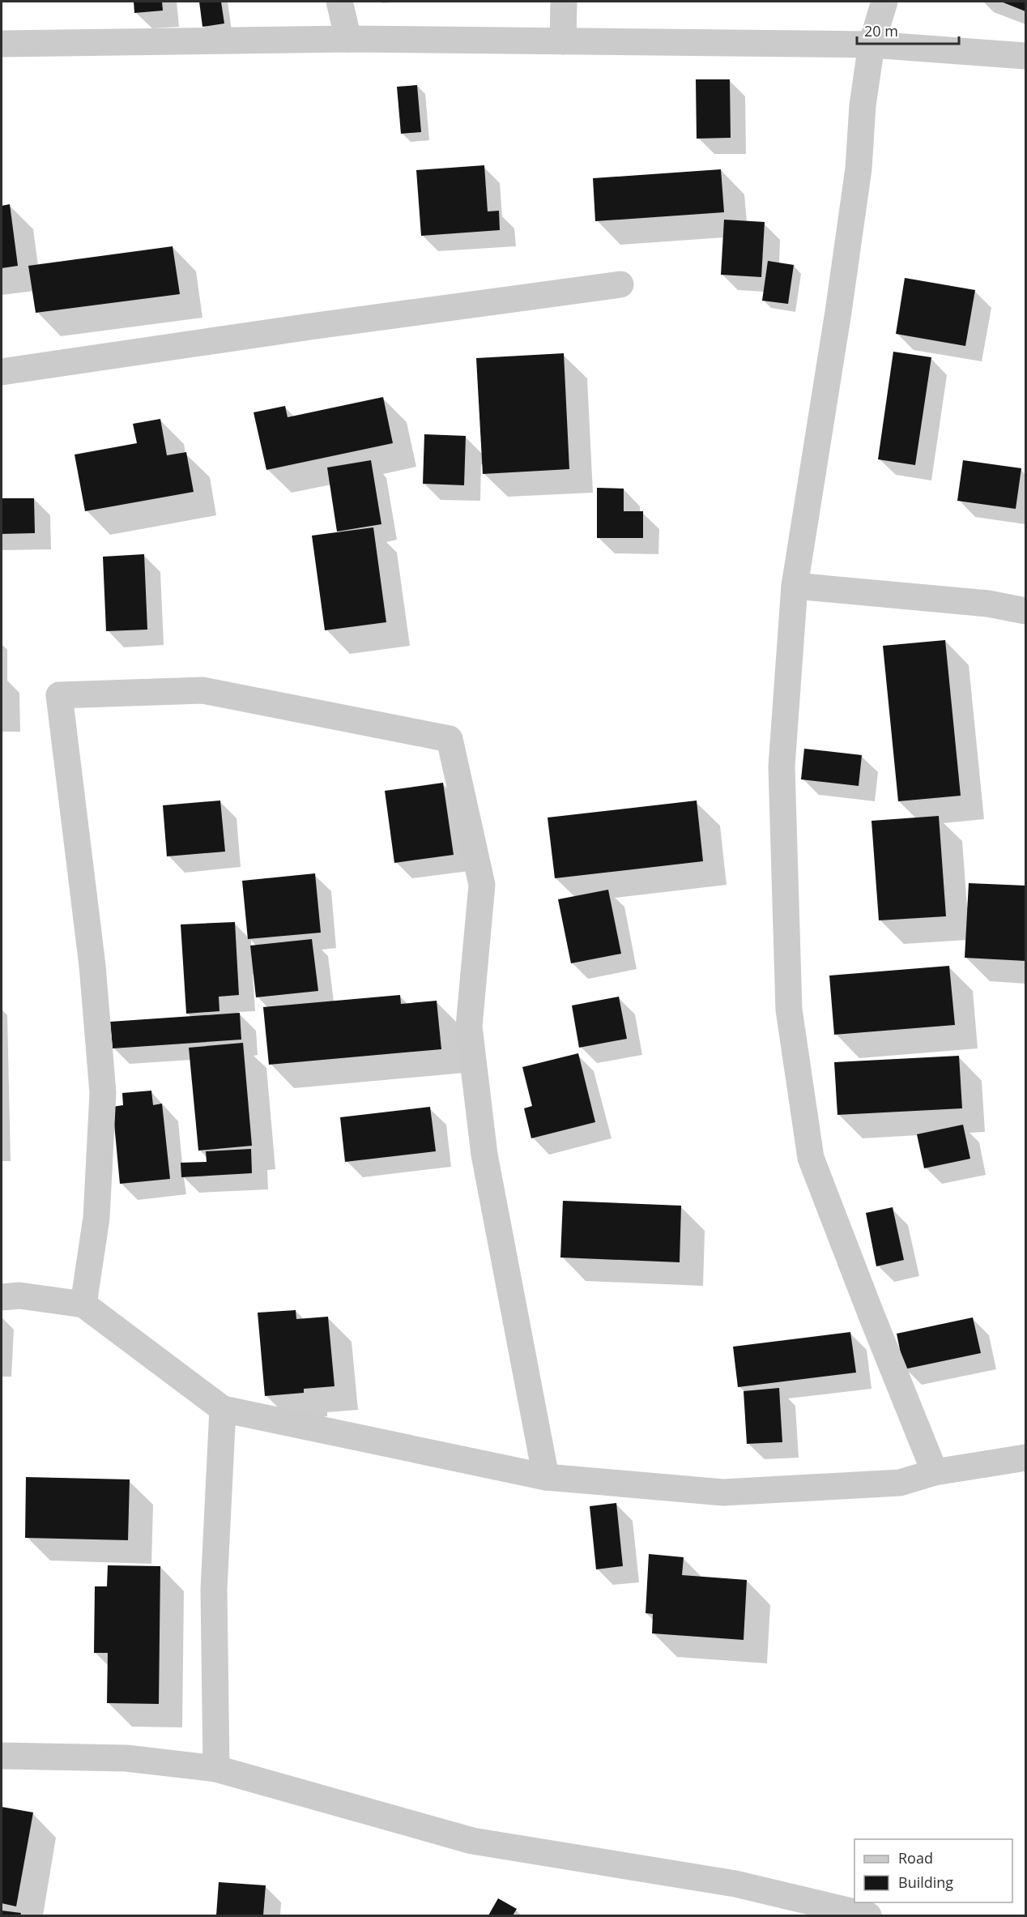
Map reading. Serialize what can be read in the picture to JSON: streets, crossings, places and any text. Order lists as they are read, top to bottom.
{
  "legend": ["Road", "Building"],
  "scale_bar": "20 m"
}
